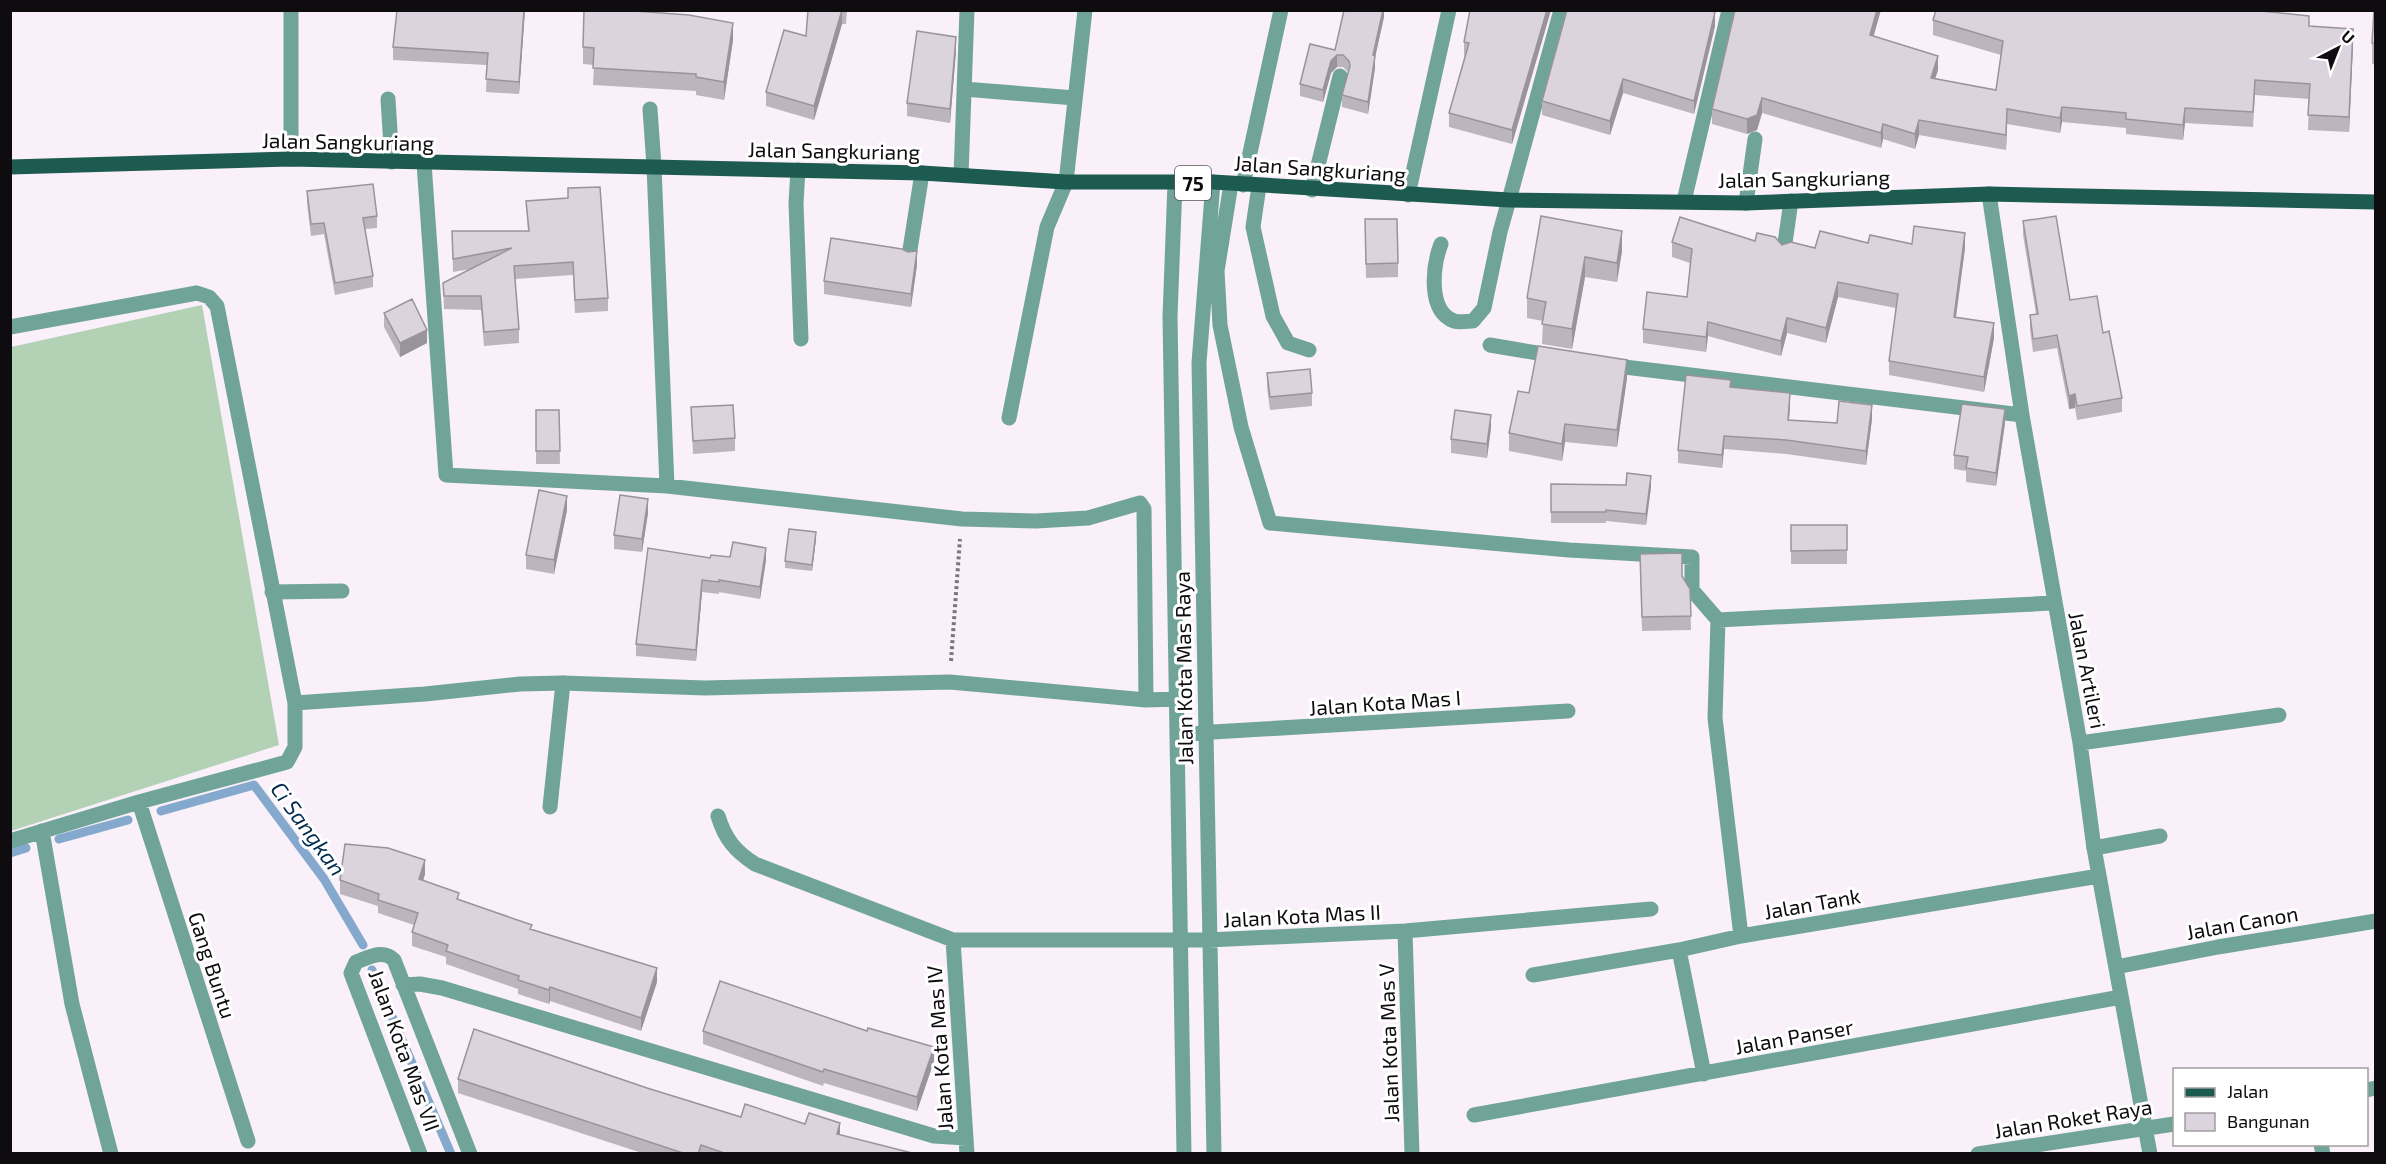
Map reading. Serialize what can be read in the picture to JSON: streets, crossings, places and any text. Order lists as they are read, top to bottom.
{
  "streets": {
    "main road": ["Jalan Sangkuriang", "75"],
    "street": [
      "Jalan Kota Mas Raya",
      "Jalan Artileri",
      "Jalan Kota Mas I",
      "Jalan Tank",
      "Jalan Kota Mas II",
      "Jalan Canon",
      "Gang Buntu",
      "Jalan Panser",
      "Jalan Kota Mas V",
      "Jalan Kota Mas IV",
      "Jalan Kota Mas VII",
      "Jalan Roket Raya"
    ]
  },
  "crossings": [
    ["Jalan Sangkuriang", "Jalan Kota Mas Raya"],
    ["Jalan Sangkuriang", "Jalan Artileri"],
    ["Jalan Kota Mas Raya", "Jalan Kota Mas I"],
    ["Jalan Kota Mas Raya", "Jalan Kota Mas II"],
    ["Jalan Artileri", "Jalan Tank"],
    ["Jalan Artileri", "Jalan Canon"],
    ["Jalan Artileri", "Jalan Panser"],
    ["Jalan Artileri", "Jalan Roket Raya"],
    ["Jalan Kota Mas II", "Jalan Kota Mas V"],
    ["Jalan Kota Mas II", "Jalan Kota Mas IV"]
  ],
  "water": ["Ci Sangkan"],
  "legend": ["Jalan", "Bangunan"],
  "north": "top right"
}
